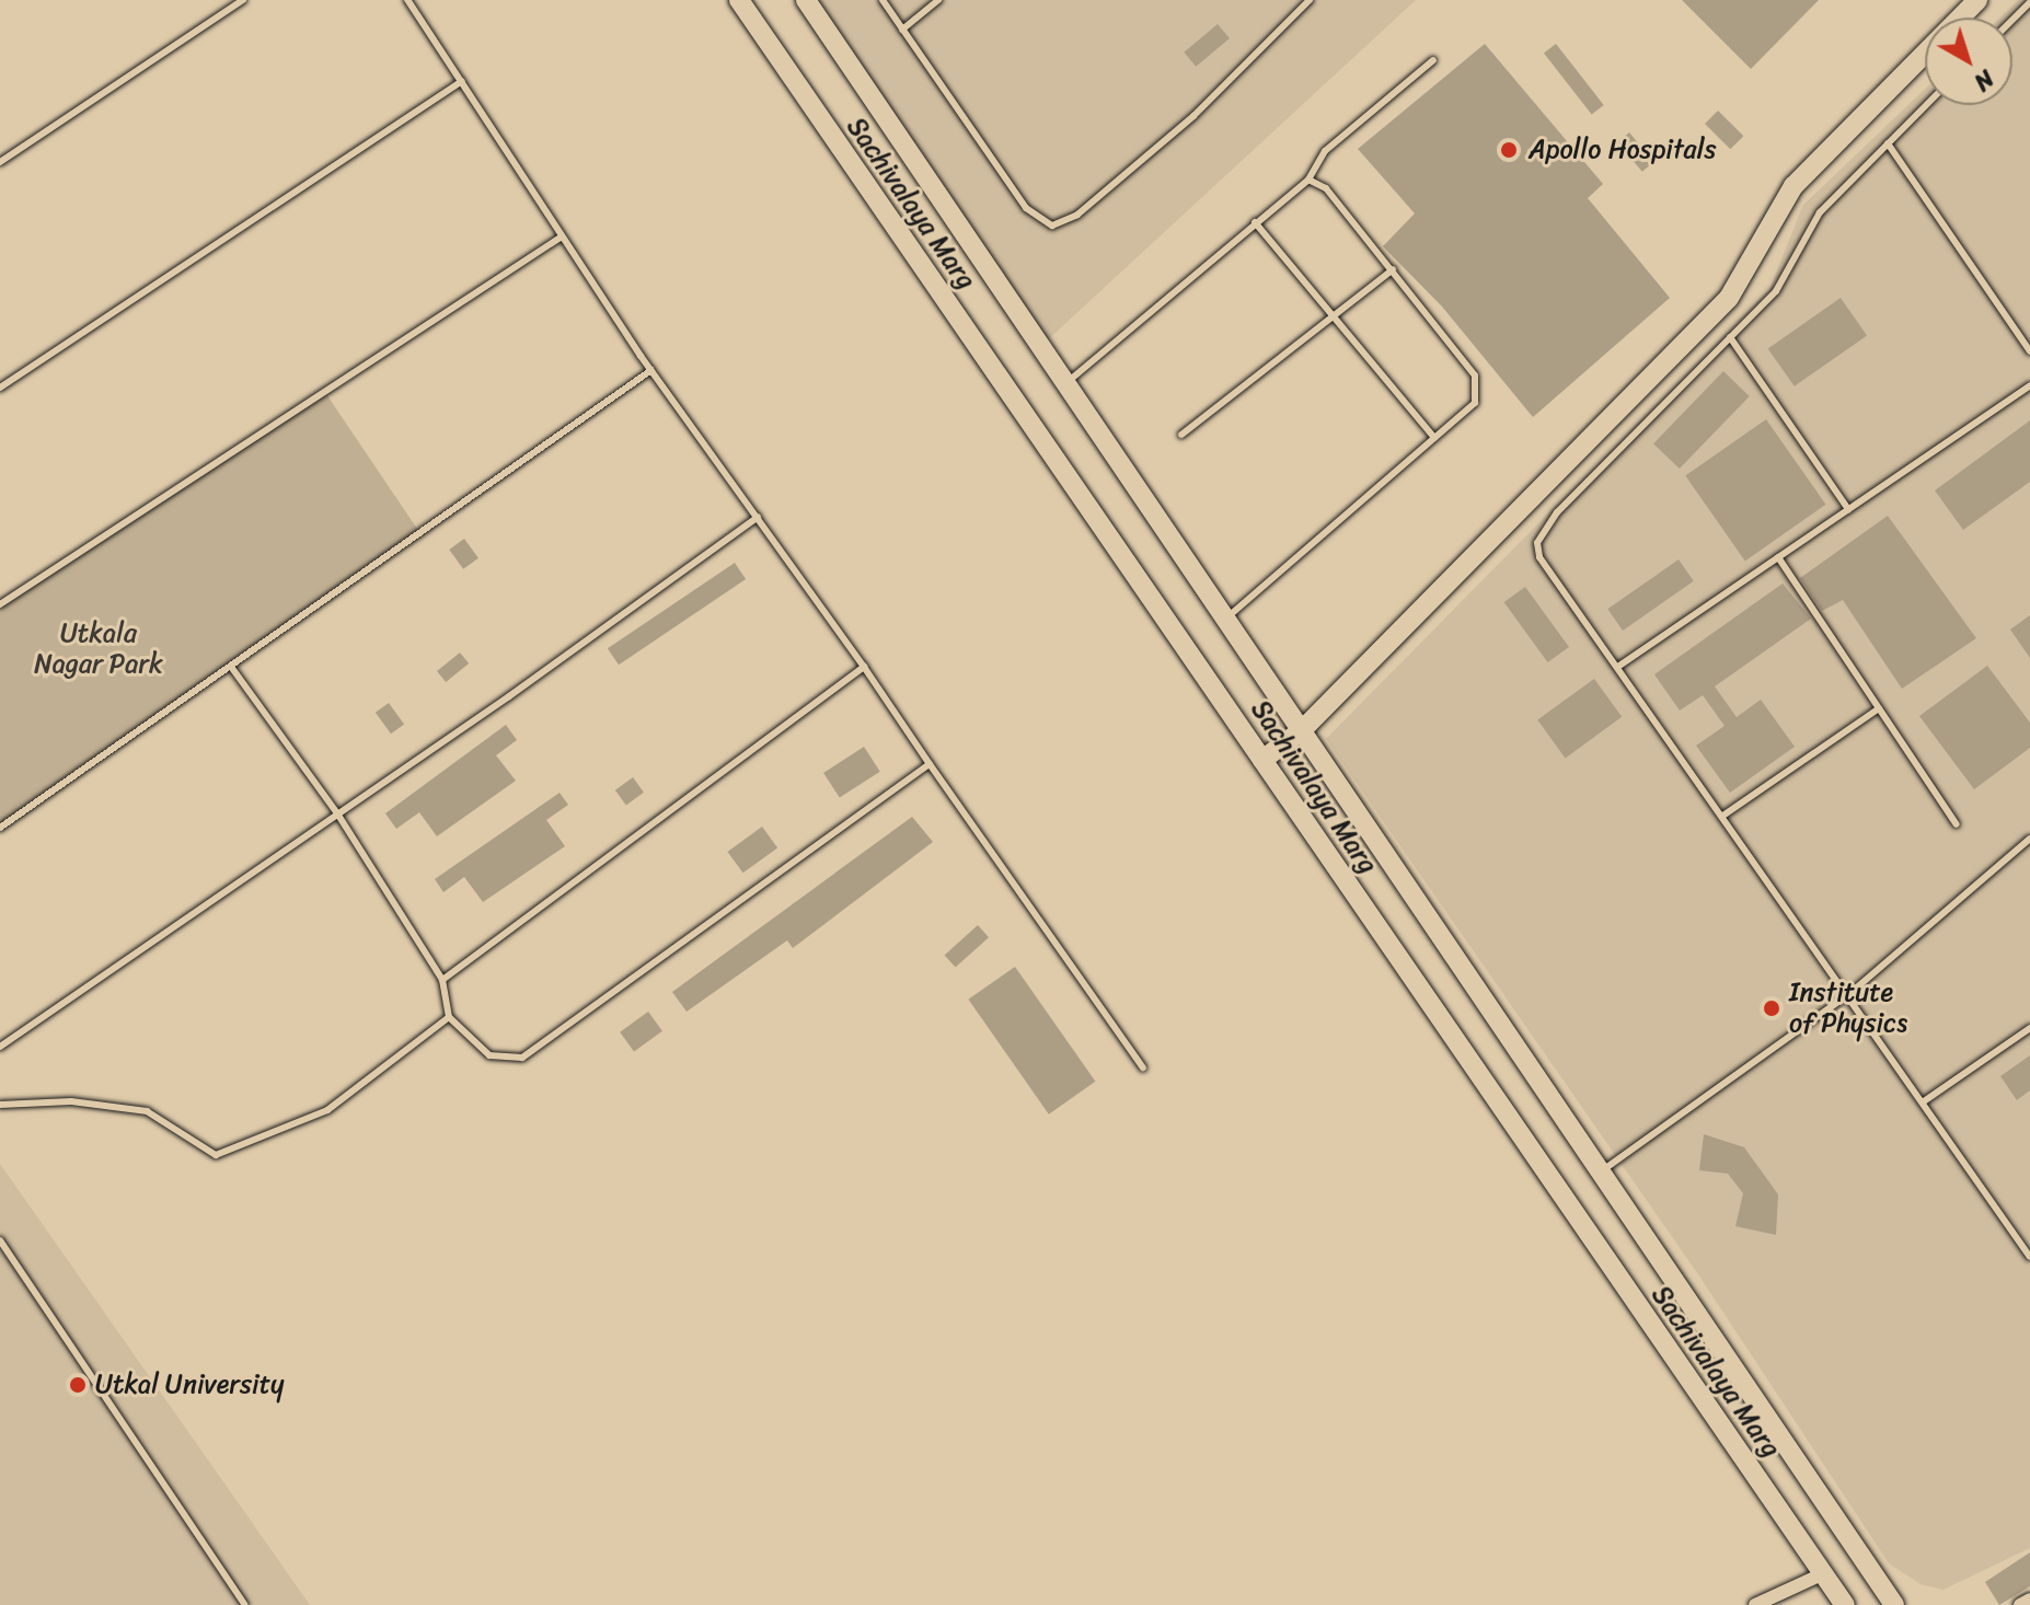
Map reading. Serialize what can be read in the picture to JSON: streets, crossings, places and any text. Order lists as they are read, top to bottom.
{
  "streets": {
    "main road": ["Sachivalaya Marg"]
  },
  "parks": ["Utkala Nagar Park"],
  "places": ["Apollo Hospitals", "Institute of Physics", "Utkal University"],
  "north": "bottom right"
}
